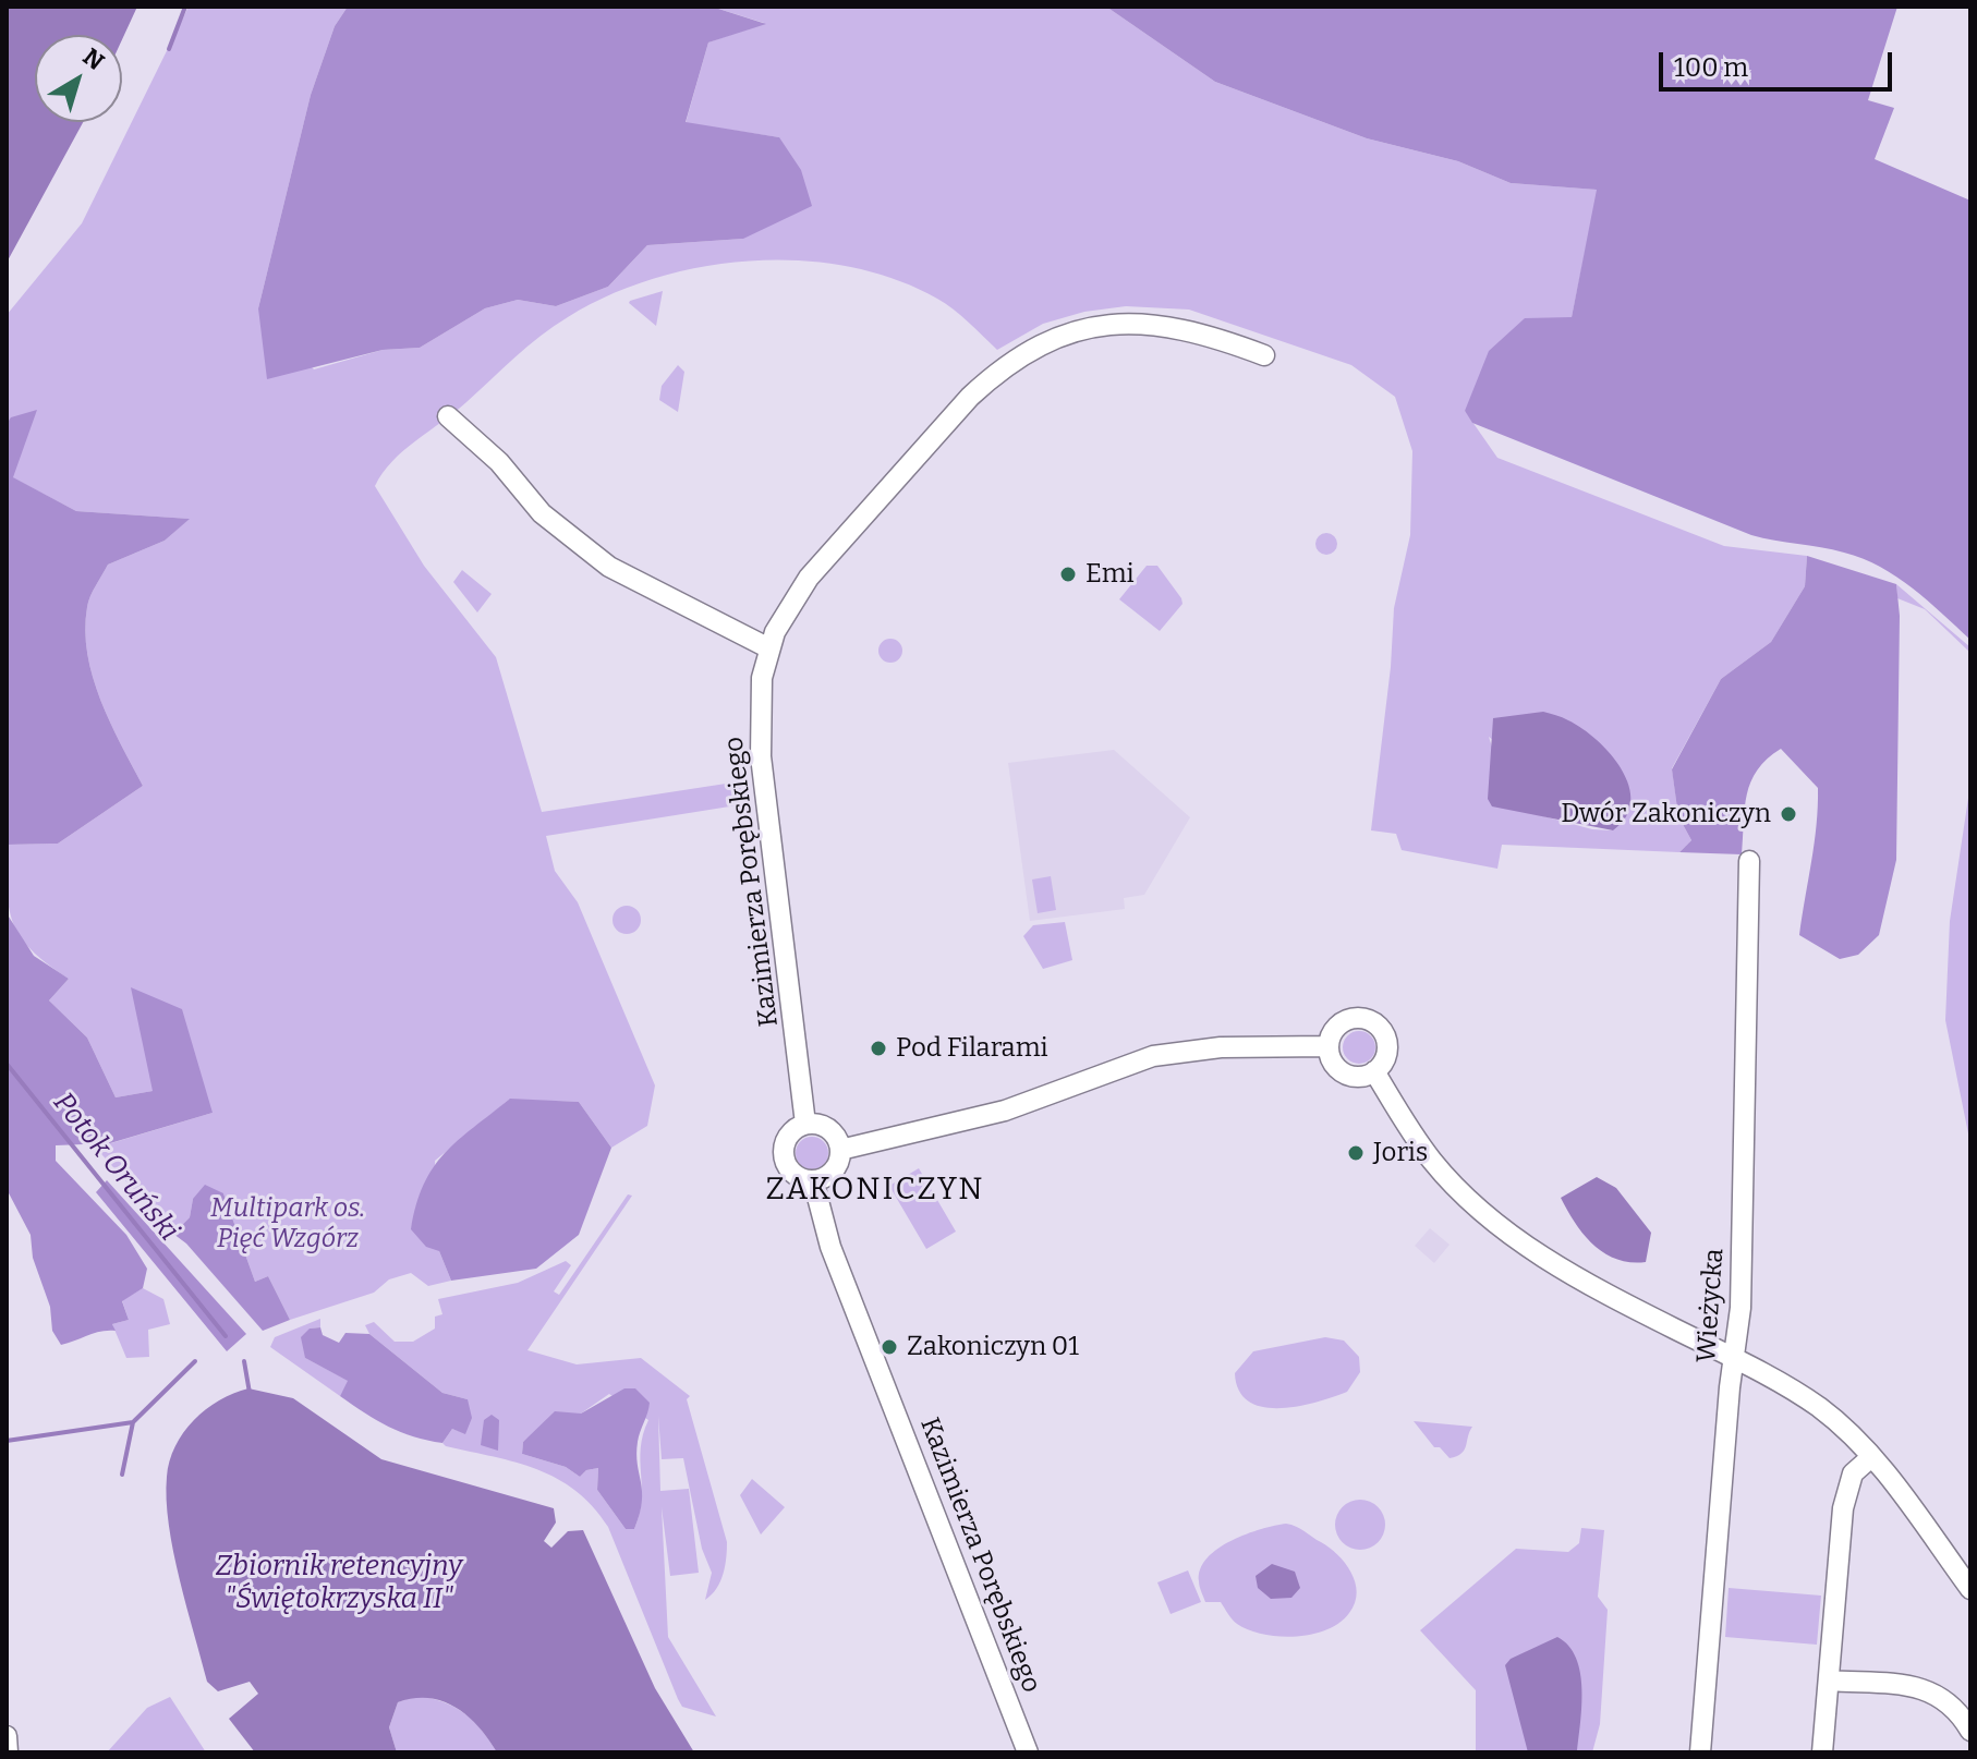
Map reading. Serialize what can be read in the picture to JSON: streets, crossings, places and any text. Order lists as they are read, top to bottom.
{
  "streets": {
    "street": ["Kazimierza Porębskiego", "Wieżycka"]
  },
  "districts": ["ZAKONICZYN"],
  "water": ["Potok Oruński", "Zbiornik retencyjny \"Świętokrzyska II\""],
  "parks": ["Multipark os. Pięć Wzgórz"],
  "places": [
    "Emi",
    "Dwór Zakoniczyn",
    "Pod Filarami",
    "Joris",
    "Zakoniczyn 01"
  ],
  "scale_bar": "100 m",
  "north": "top right"
}
